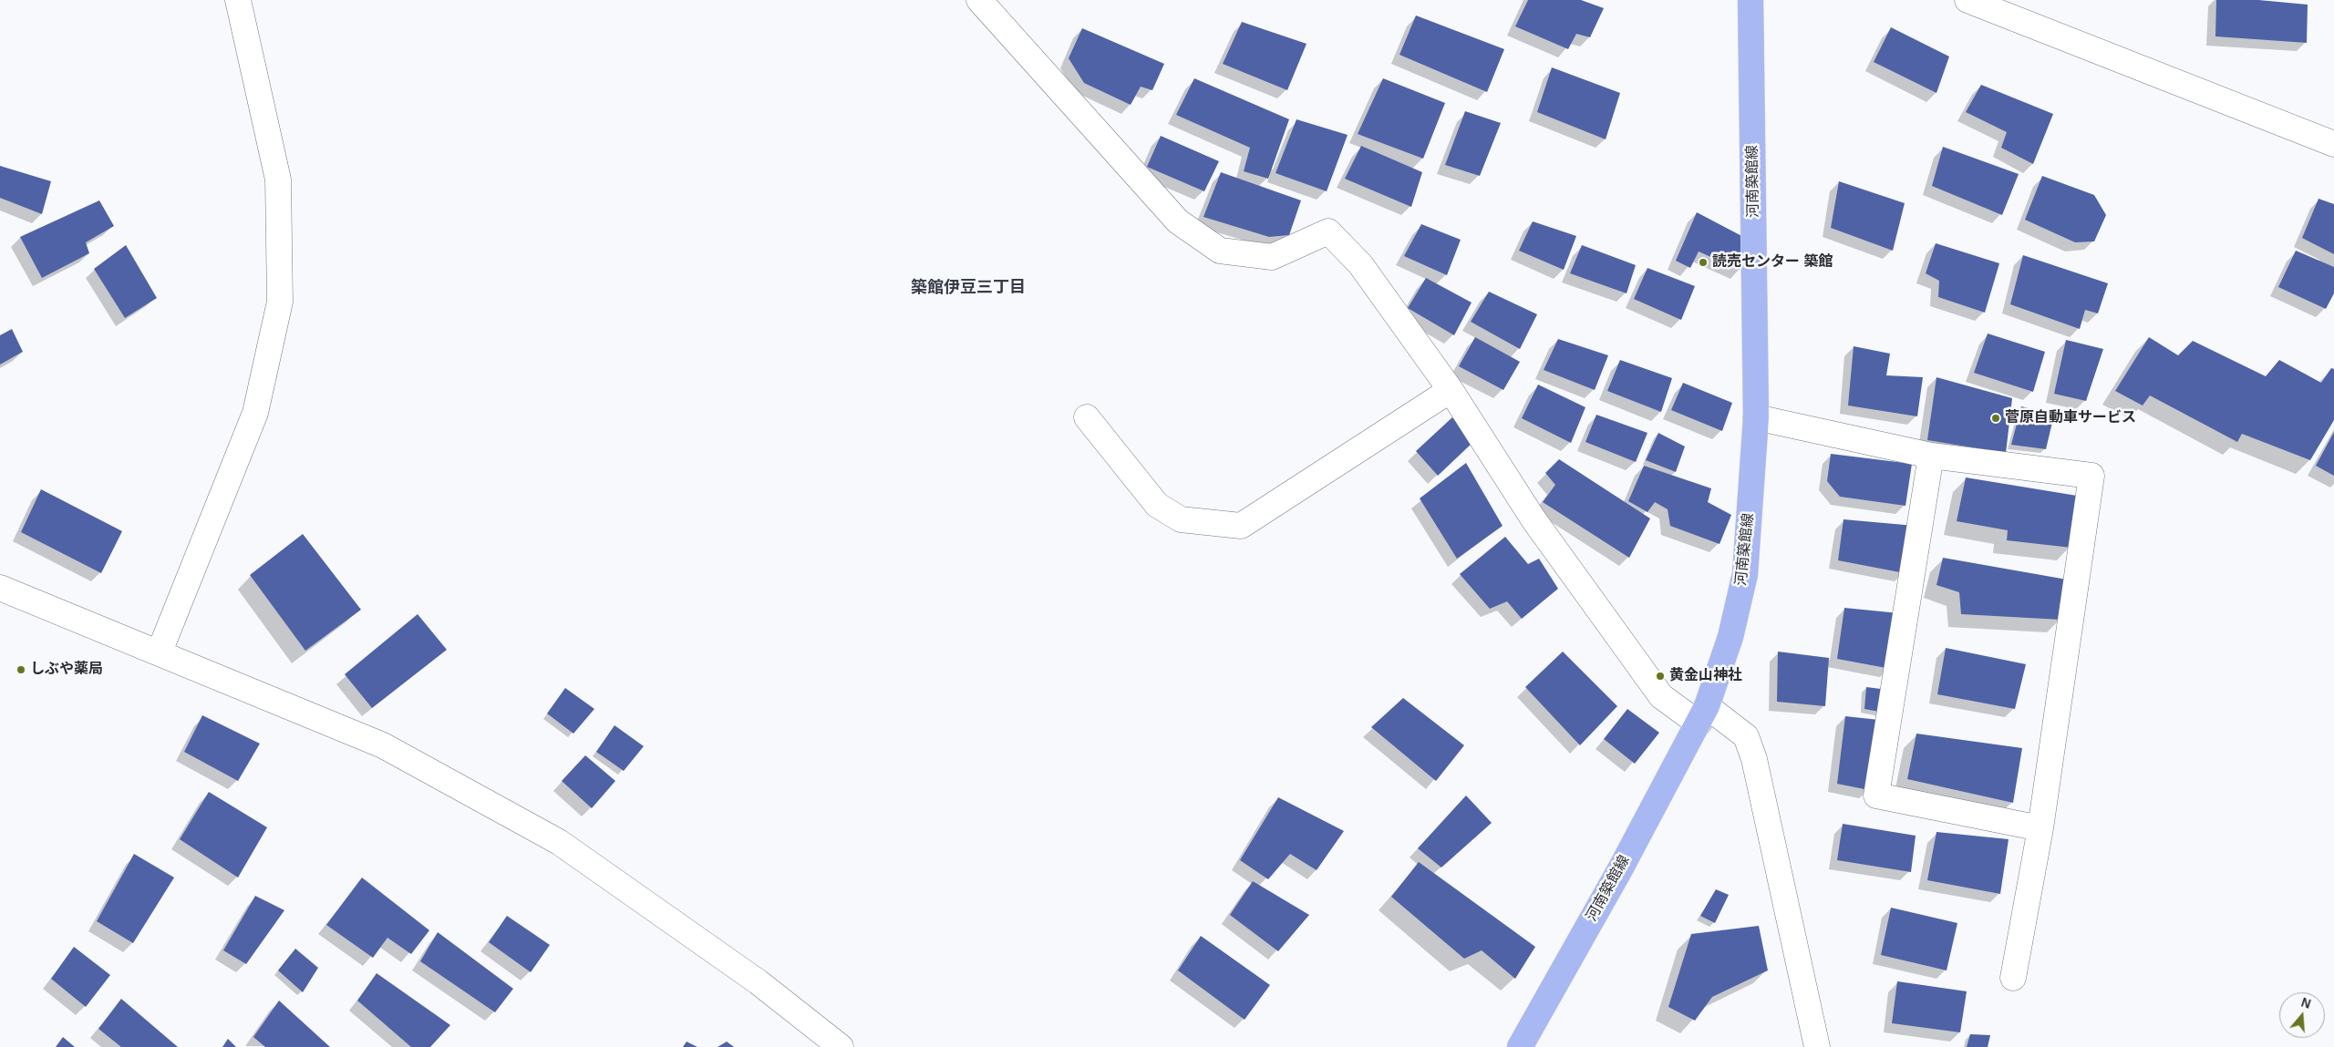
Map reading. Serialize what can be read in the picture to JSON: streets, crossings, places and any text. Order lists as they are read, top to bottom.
{
  "streets": {
    "main road": ["河南築館線"]
  },
  "districts": ["築館伊豆三丁目"],
  "places": [
    "読売センター 築館",
    "菅原自動車サービス",
    "しぶや薬局",
    "黄金山神社"
  ],
  "north": "top"
}
